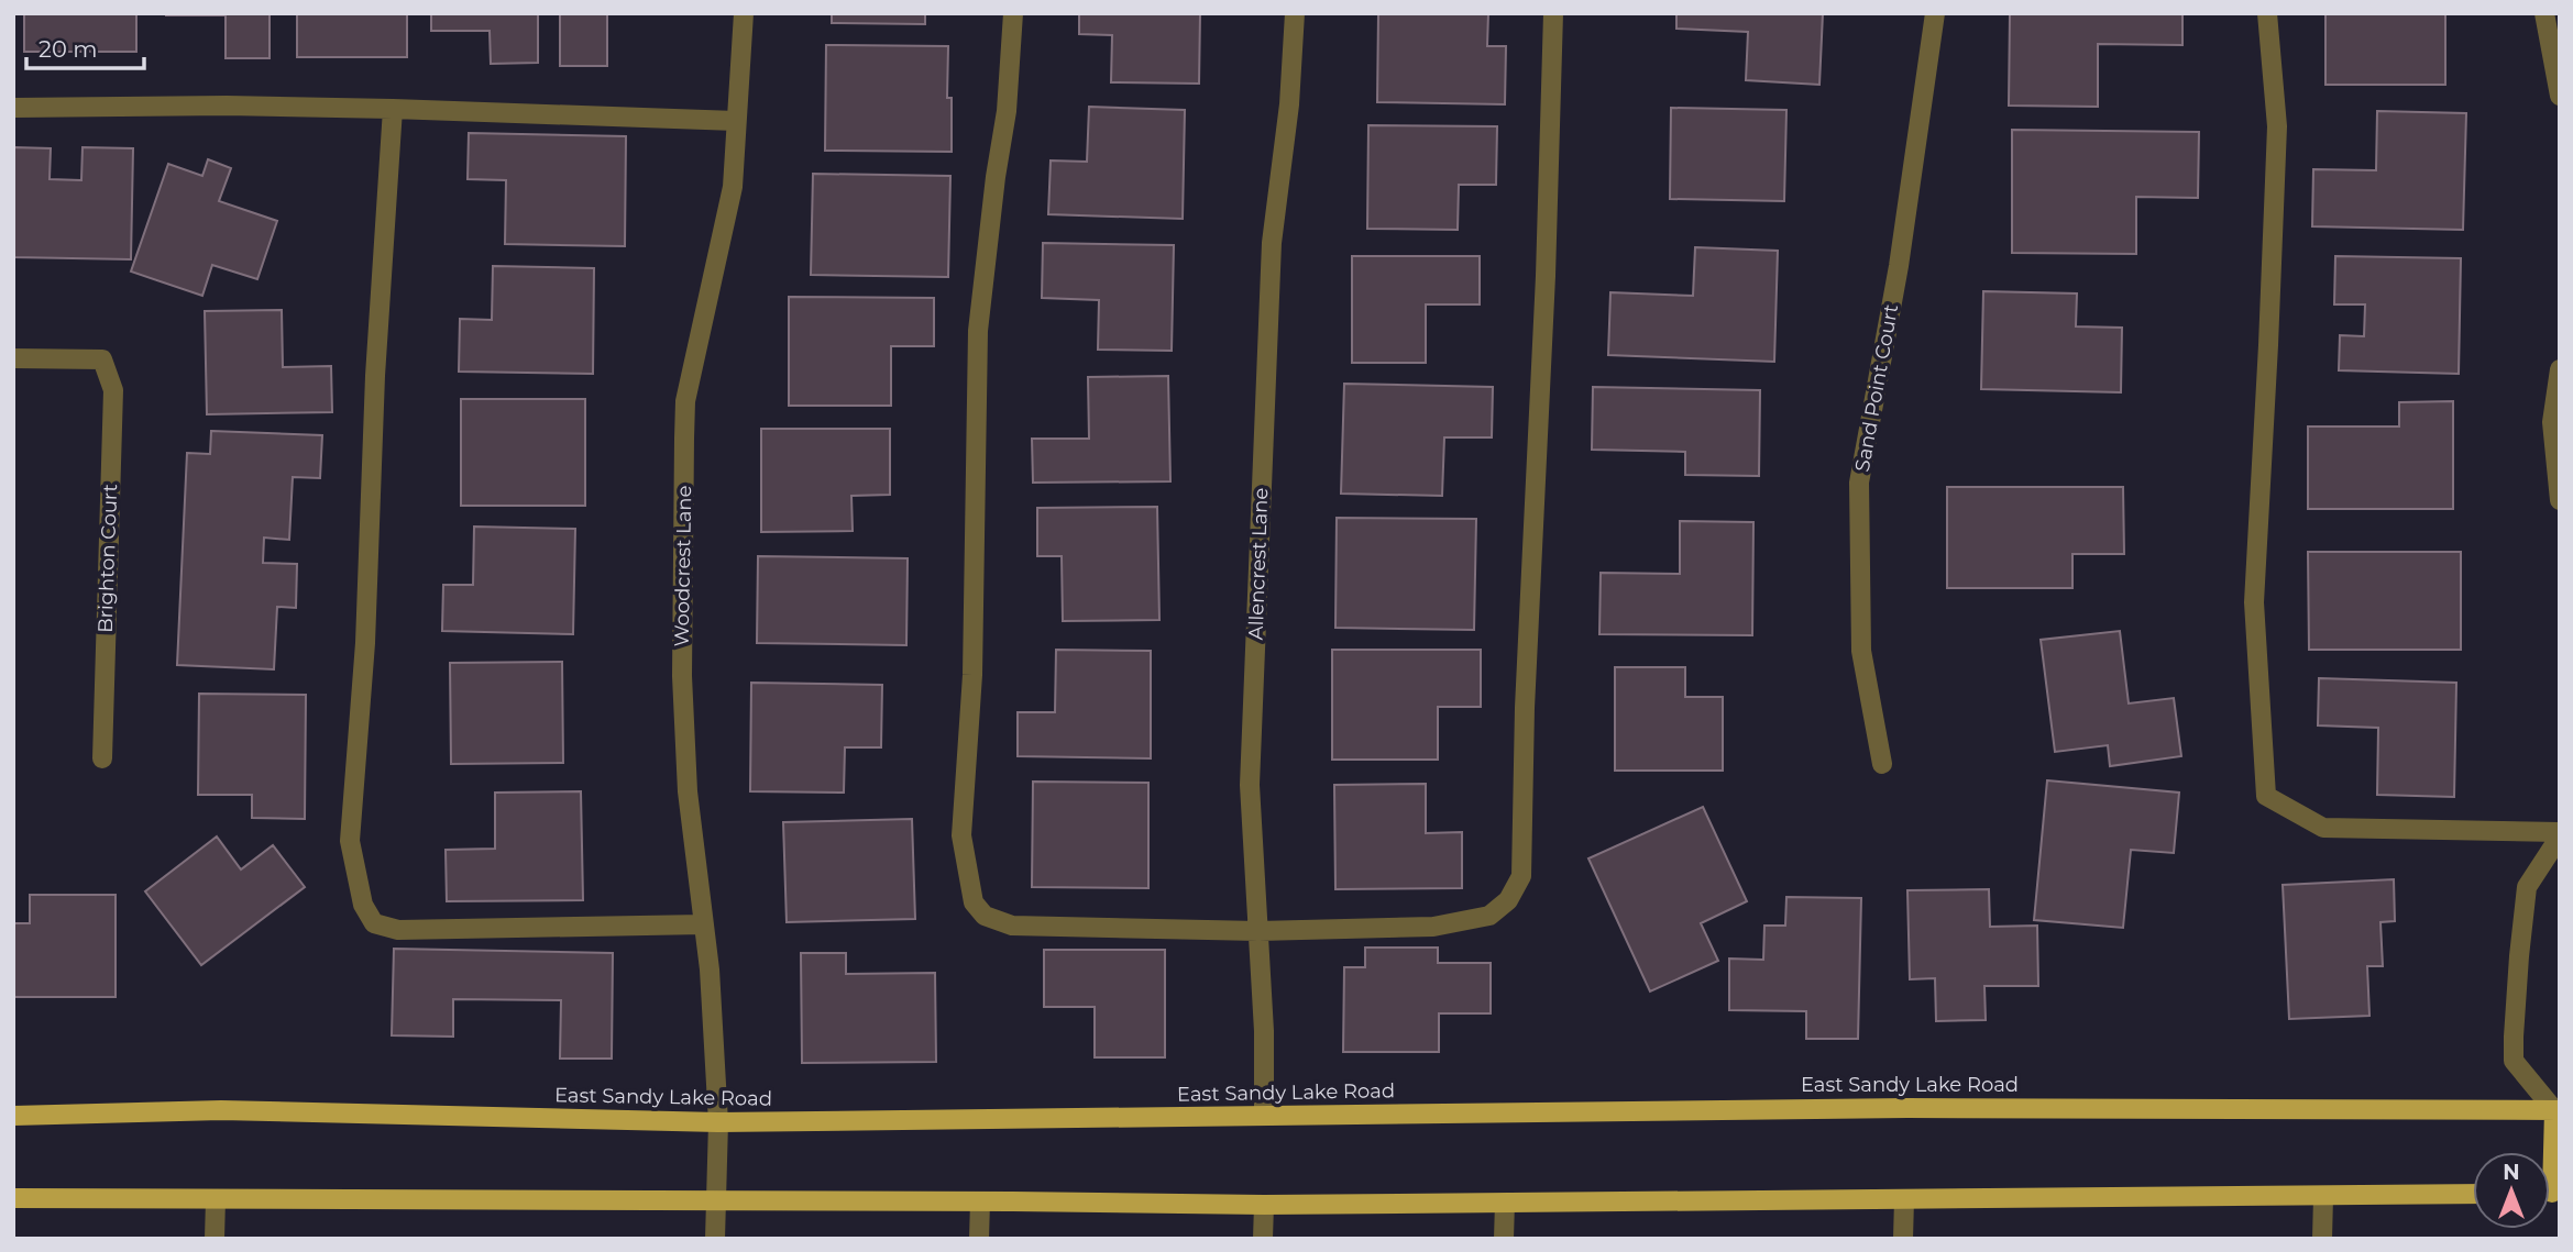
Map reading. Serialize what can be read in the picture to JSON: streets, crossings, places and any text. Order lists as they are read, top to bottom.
{
  "streets": {
    "main road": ["East Sandy Lake Road"],
    "street": [
      "Sand Point Court",
      "Brighton Court",
      "Allencrest Lane",
      "Woodcrest Lane"
    ]
  },
  "crossings": [
    ["Allencrest Lane", "East Sandy Lake Road"],
    ["Woodcrest Lane", "East Sandy Lake Road"]
  ],
  "scale_bar": "20 m",
  "north": "top"
}
